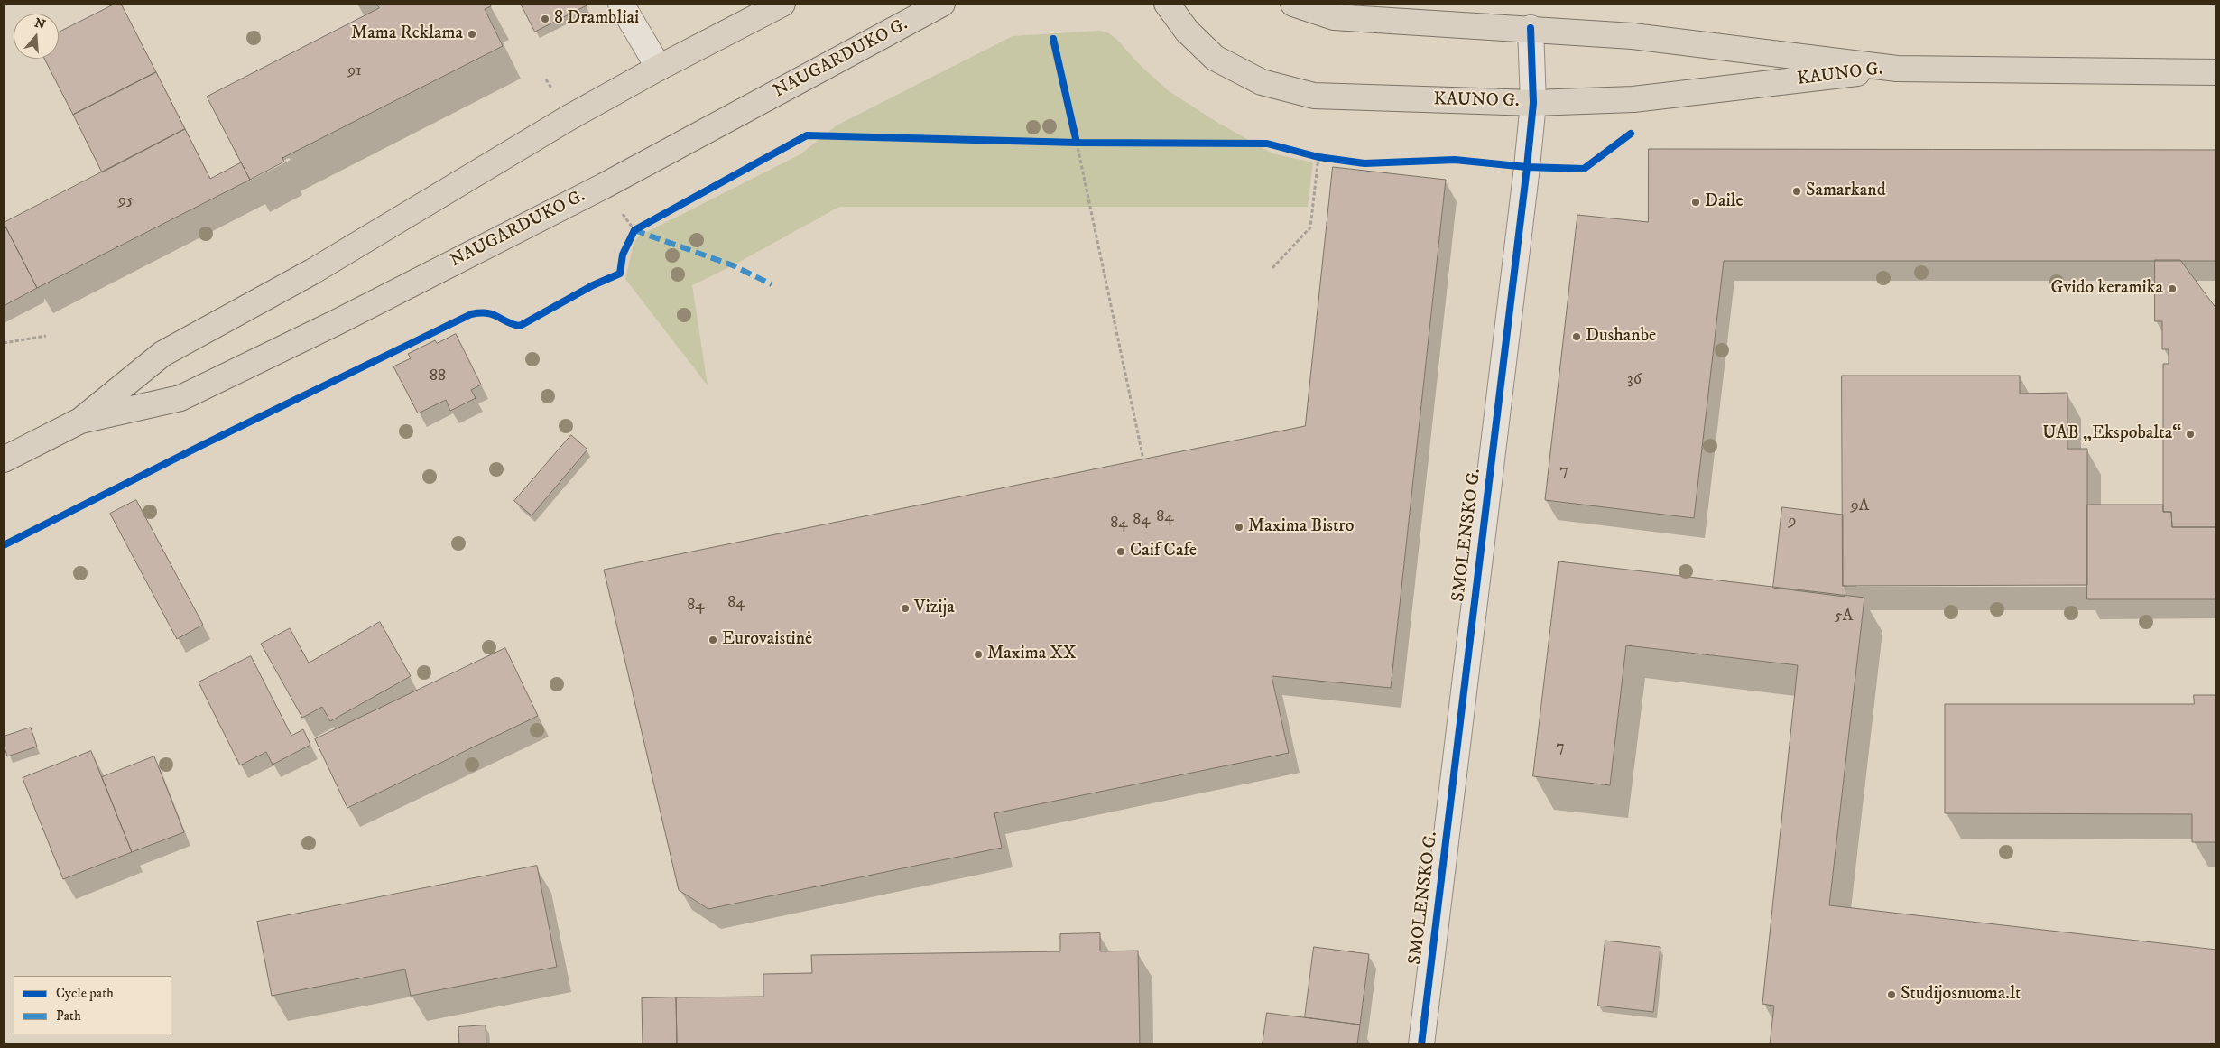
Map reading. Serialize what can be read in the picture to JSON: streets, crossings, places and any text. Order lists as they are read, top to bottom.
{
  "streets": {
    "main road": ["NAUGARDUKO G.", "KAUNO G."],
    "street": ["SMOLENSKO G."]
  },
  "crossings": [
    ["KAUNO G.", "SMOLENSKO G."]
  ],
  "places": [
    "8 Drambliai",
    "Mama Reklama",
    "Samarkand",
    "Daile",
    "Gvido keramika",
    "Dushanbe",
    "UAB „Ekspobalta“",
    "Maxima Bistro",
    "Caif Cafe",
    "Vizija",
    "Eurovaistinė",
    "Maxima XX",
    "Studijosnuoma.lt"
  ],
  "house_numbers": [
    "91",
    "95",
    "88",
    "36",
    "7",
    "9A",
    "84",
    "84",
    "9",
    "84",
    "84",
    "84",
    "5A",
    "7"
  ],
  "legend": ["Cycle path", "Path"],
  "north": "top"
}
